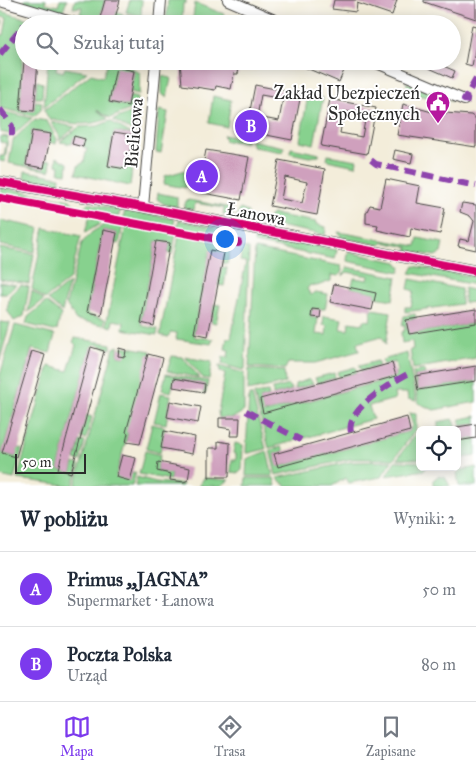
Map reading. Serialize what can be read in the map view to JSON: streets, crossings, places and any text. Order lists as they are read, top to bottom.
{
  "streets": {
    "street": ["Bielicowa", "Łanowa"]
  },
  "crossings": [
    ["Bielicowa", "Łanowa"]
  ],
  "places": {
    "public building": ["Zakład Ubezpieczeń Społecznych"]
  },
  "scale_bar": "50 m",
  "page": {
    "search": "Szukaj tutaj",
    "pins": ["B", "A"],
    "scale": "50 m",
    "heading": ["W pobliżu", "Wyniki: 2"],
    "list": [
      {
        "mark": "A",
        "name": "Primus ,,JAGNA\"",
        "note": "Supermarket · Łanowa",
        "value": "50 m"
      },
      {
        "mark": "B",
        "name": "Poczta Polska",
        "note": "Urząd",
        "value": "80 m"
      }
    ],
    "nav": ["Mapa", "Trasa", "Zapisane"]
  }
}
